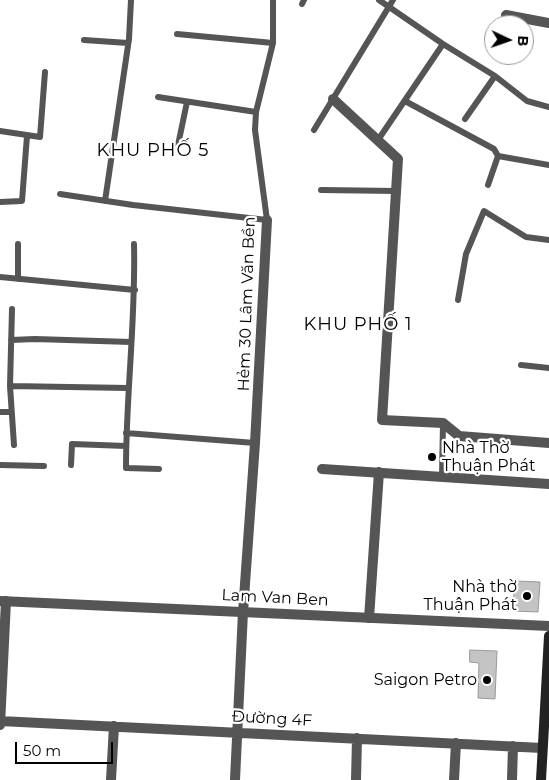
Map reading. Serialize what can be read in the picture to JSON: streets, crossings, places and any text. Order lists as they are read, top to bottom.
{
  "streets": {
    "street": ["Hẻm 30 Lâm Văn Bền", "Lam Van Ben", "Đường 4F"]
  },
  "crossings": [
    ["Hẻm 30 Lâm Văn Bền", "Lam Van Ben"],
    ["Hẻm 30 Lâm Văn Bền", "Đường 4F"]
  ],
  "districts": ["KHU PHỐ 5", "KHU PHỐ 1"],
  "places": ["Nhà Thờ Thuận Phát", "Nhà thờ Thuận Phát", "Saigon Petro"],
  "scale_bar": "50 m",
  "north": "right"
}
